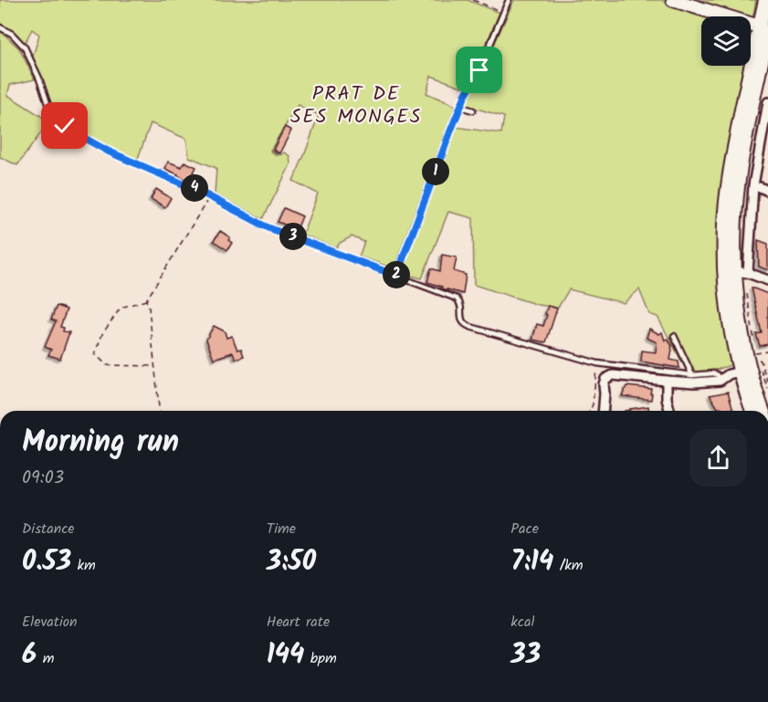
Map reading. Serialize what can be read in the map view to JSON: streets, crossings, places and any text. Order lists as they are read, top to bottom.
{
  "districts": ["PRAT DE SES MONGES"],
  "page": {
    "pins": [
      "1",
      "4",
      "3",
      "2"
    ],
    "heading": ["Morning run", "09:03"],
    "stats": [
      ["Distance", "0.53 km"],
      ["Time", "3:50"],
      ["Pace", "7:14 /km"],
      ["Elevation", "6 m"],
      ["Heart rate", "144 bpm"],
      ["kcal", "33"]
    ]
  }
}
